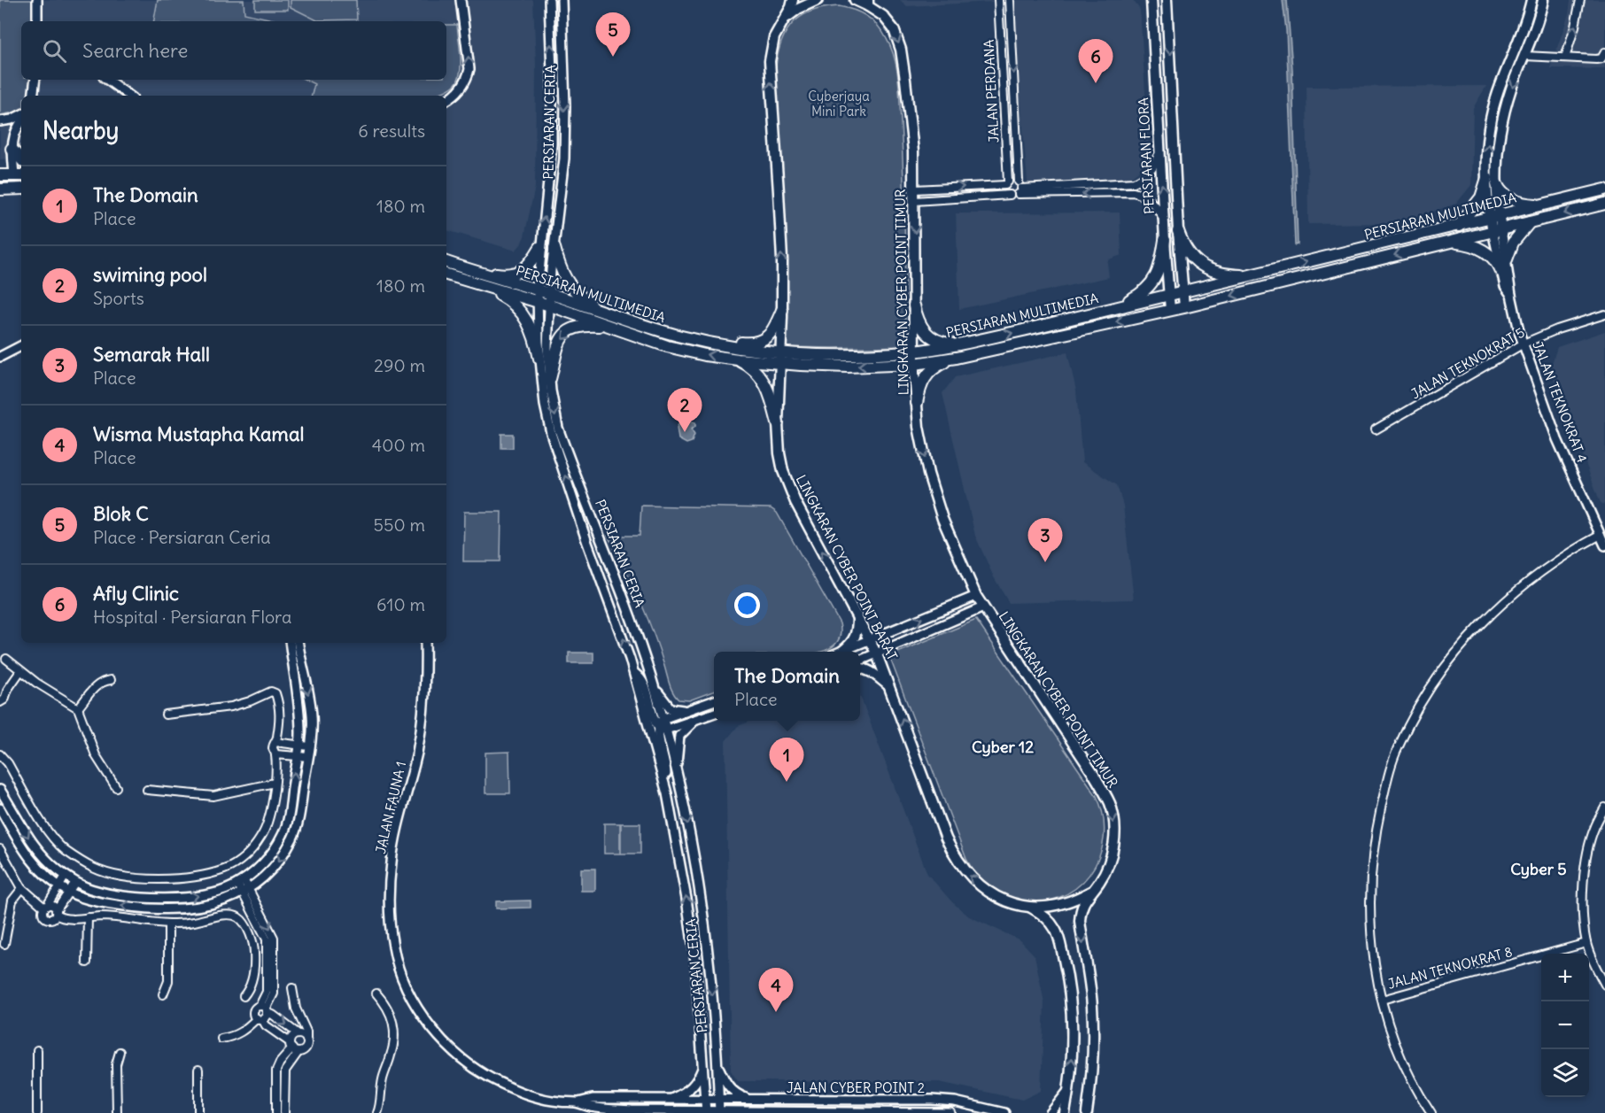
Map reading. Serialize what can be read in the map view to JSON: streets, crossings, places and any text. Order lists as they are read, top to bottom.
{
  "streets": {
    "main road": [
      "PERSIARAN FLORA",
      "PERSIARAN MULTIMEDIA",
      "LINGKARAN CYBER POINT TIMUR",
      "JALAN TEKNOKRAT 4",
      "LINGKARAN CYBER POINT BARAT"
    ],
    "street": [
      "JALAN PERDANA",
      "PERSIARAN CERIA",
      "JALAN TEKNOKRAT 5",
      "JALAN FAUNA 1",
      "JALAN TEKNOKRAT 8",
      "JALAN CYBER POINT 2"
    ]
  },
  "crossings": [
    ["PERSIARAN CERIA", "PERSIARAN MULTIMEDIA"],
    ["PERSIARAN CERIA", "JALAN FAUNA 1"],
    ["PERSIARAN CERIA", "JALAN CYBER POINT 2"],
    ["PERSIARAN FLORA", "PERSIARAN MULTIMEDIA"],
    ["PERSIARAN MULTIMEDIA", "LINGKARAN CYBER POINT TIMUR"],
    ["PERSIARAN MULTIMEDIA", "JALAN TEKNOKRAT 4"],
    ["PERSIARAN MULTIMEDIA", "LINGKARAN CYBER POINT BARAT"],
    ["JALAN TEKNOKRAT 5", "JALAN TEKNOKRAT 4"],
    ["JALAN FAUNA 1", "JALAN CYBER POINT 2"]
  ],
  "one_way": ["LINGKARAN CYBER POINT TIMUR", "LINGKARAN CYBER POINT BARAT"],
  "districts": ["Cyber 12", "Cyber 5"],
  "parks": ["Cyberjaya Mini Park"],
  "page": {
    "pins": [
      "5",
      "6",
      "2",
      "3",
      "1",
      "4"
    ],
    "search": "Search here",
    "heading": ["Nearby", "6 results"],
    "list": [
      {
        "mark": "1",
        "name": "The Domain",
        "note": "Place",
        "value": "180 m"
      },
      {
        "mark": "2",
        "name": "swiming pool",
        "note": "Sports",
        "value": "180 m"
      },
      {
        "mark": "3",
        "name": "Semarak Hall",
        "note": "Place",
        "value": "290 m"
      },
      {
        "mark": "4",
        "name": "Wisma Mustapha Kamal",
        "note": "Place",
        "value": "400 m"
      },
      {
        "mark": "5",
        "name": "Blok C",
        "note": "Place · Persiaran Ceria",
        "value": "550 m"
      },
      {
        "mark": "6",
        "name": "Afly Clinic",
        "note": "Hospital · Persiaran Flora",
        "value": "610 m"
      }
    ],
    "popup": ["The Domain", "Place"],
    "map_buttons": ["+", "−"]
  }
}
